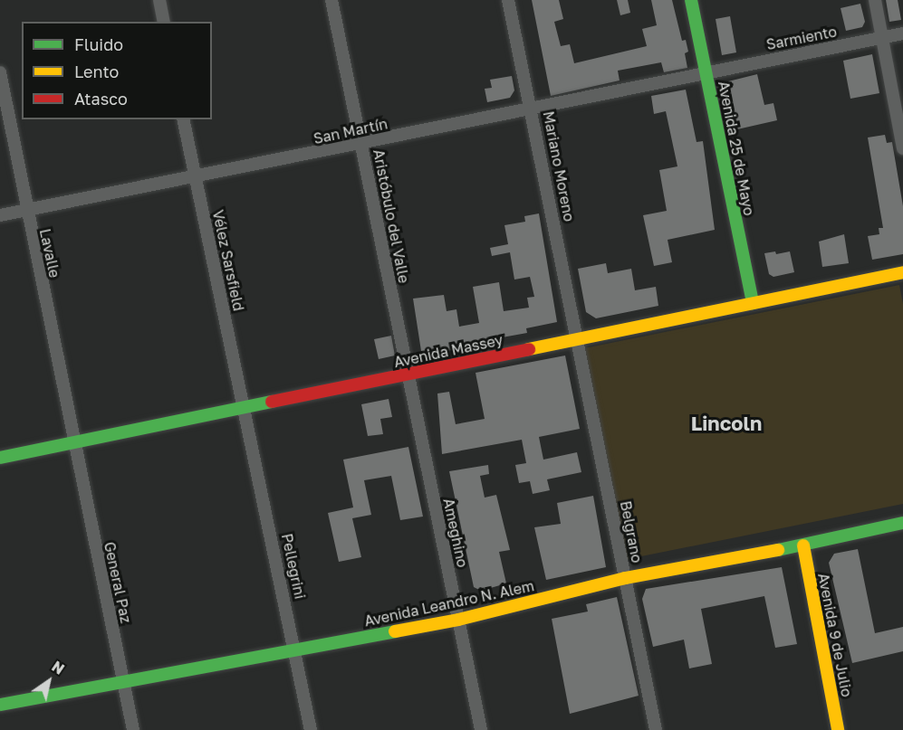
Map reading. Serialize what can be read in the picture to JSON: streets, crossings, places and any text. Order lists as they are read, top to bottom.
{
  "streets": {
    "main road": [
      "Avenida 25 de Mayo",
      "Avenida Massey",
      "Avenida Leandro N. Alem",
      "Avenida 9 de Julio"
    ],
    "street": [
      "Sarmiento",
      "San Martín",
      "Mariano Moreno",
      "Aristóbulo del Valle",
      "Lavalle",
      "Vélez Sarsfield",
      "Belgrano",
      "Ameghino",
      "Pellegrini",
      "General Paz"
    ]
  },
  "crossings": [
    ["Sarmiento", "San Martín"],
    ["Sarmiento", "Avenida 25 de Mayo"],
    ["San Martín", "Avenida 25 de Mayo"],
    ["San Martín", "Mariano Moreno"],
    ["San Martín", "Aristóbulo del Valle"],
    ["San Martín", "Lavalle"],
    ["San Martín", "Vélez Sarsfield"],
    ["Avenida 25 de Mayo", "Avenida Massey"],
    ["Mariano Moreno", "Avenida Massey"],
    ["Mariano Moreno", "Belgrano"],
    ["Aristóbulo del Valle", "Avenida Massey"],
    ["Aristóbulo del Valle", "Ameghino"],
    ["Lavalle", "Avenida Massey"],
    ["Lavalle", "General Paz"],
    ["Vélez Sarsfield", "Avenida Massey"],
    ["Vélez Sarsfield", "Pellegrini"],
    ["Avenida Massey", "Belgrano"],
    ["Avenida Massey", "Ameghino"],
    ["Avenida Massey", "Pellegrini"],
    ["Avenida Massey", "General Paz"],
    ["Belgrano", "Avenida Leandro N. Alem"],
    ["Ameghino", "Avenida Leandro N. Alem"],
    ["Pellegrini", "Avenida Leandro N. Alem"],
    ["General Paz", "Avenida Leandro N. Alem"],
    ["Avenida Leandro N. Alem", "Avenida 9 de Julio"]
  ],
  "districts": ["Lincoln"],
  "legend": ["Fluido", "Lento", "Atasco"],
  "north": "top right"
}
